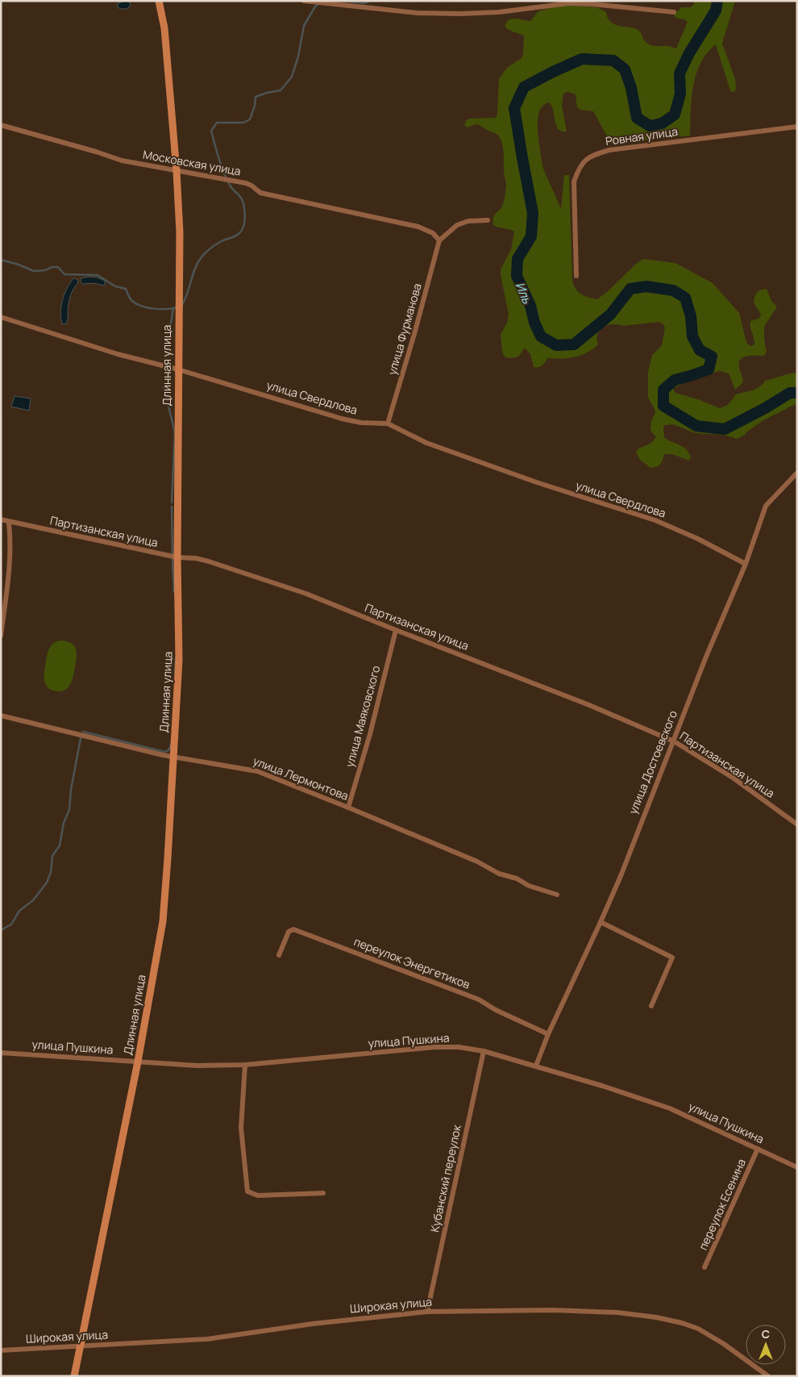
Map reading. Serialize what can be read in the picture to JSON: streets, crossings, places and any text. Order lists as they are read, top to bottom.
{
  "streets": {
    "main road": ["Длинная улица"],
    "street": [
      "Ровная улица",
      "Московская улица",
      "улица Фурманова",
      "улица Свердлова",
      "Партизанская улица",
      "улица Маяковского",
      "улица Достоевского",
      "улица Лермонтова",
      "переулок Энергетиков",
      "улица Пушкина",
      "Кубанский переулок",
      "переулок Есенина",
      "Широкая улица"
    ]
  },
  "crossings": [
    ["Московская улица", "улица Фурманова"],
    ["Московская улица", "Длинная улица"],
    ["улица Фурманова", "улица Свердлова"],
    ["Длинная улица", "улица Свердлова"],
    ["Длинная улица", "Партизанская улица"],
    ["Длинная улица", "улица Лермонтова"],
    ["Длинная улица", "улица Пушкина"],
    ["Длинная улица", "Широкая улица"],
    ["улица Свердлова", "улица Достоевского"],
    ["Партизанская улица", "улица Маяковского"],
    ["Партизанская улица", "улица Достоевского"],
    ["улица Маяковского", "улица Лермонтова"],
    ["улица Достоевского", "переулок Энергетиков"],
    ["улица Достоевского", "улица Пушкина"],
    ["улица Пушкина", "Кубанский переулок"],
    ["улица Пушкина", "переулок Есенина"],
    ["Кубанский переулок", "Широкая улица"]
  ],
  "water": ["Иль"],
  "north": "top"
}
